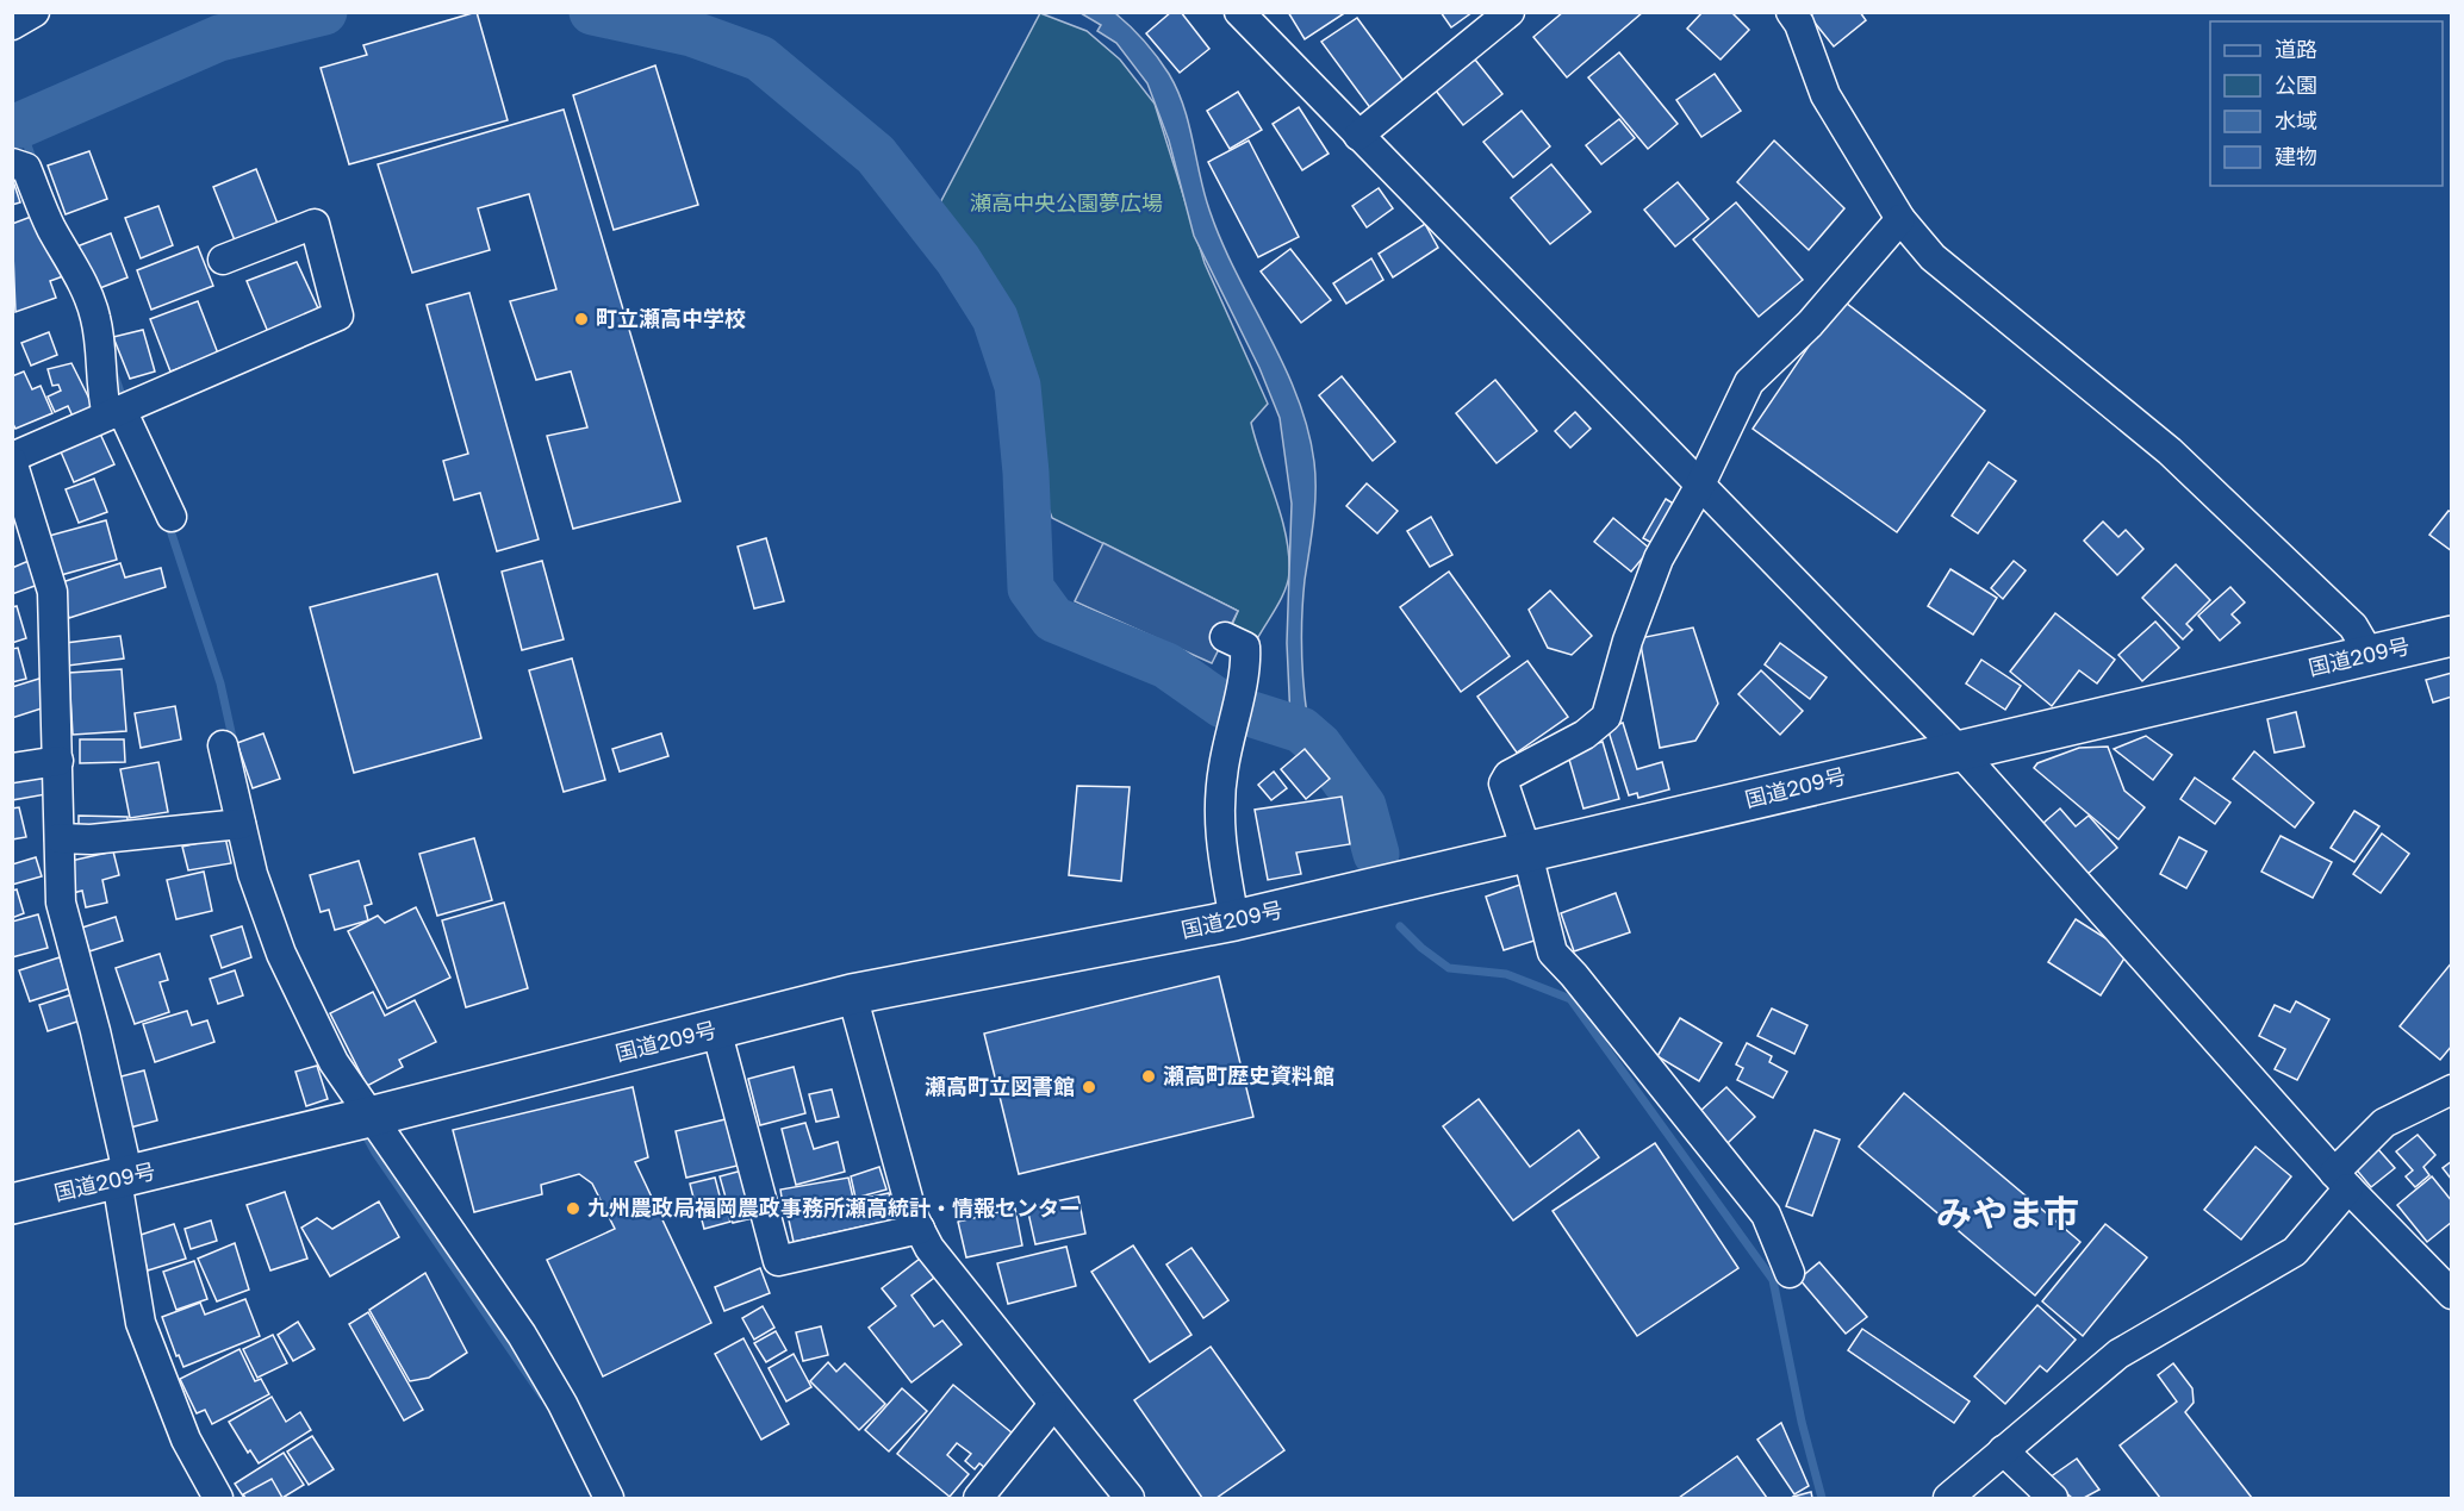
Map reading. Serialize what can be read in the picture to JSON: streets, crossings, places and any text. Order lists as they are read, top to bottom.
{
  "streets": {
    "highway": ["国道209号"]
  },
  "districts": ["みやま市"],
  "parks": ["瀬高中央公園夢広場"],
  "places": [
    "町立瀬高中学校",
    "瀬高町歴史資料館",
    "瀬高町立図書館",
    "九州農政局福岡農政事務所瀬高統計・情報センター"
  ],
  "legend": [
    "道路",
    "公園",
    "水域",
    "建物"
  ]
}
